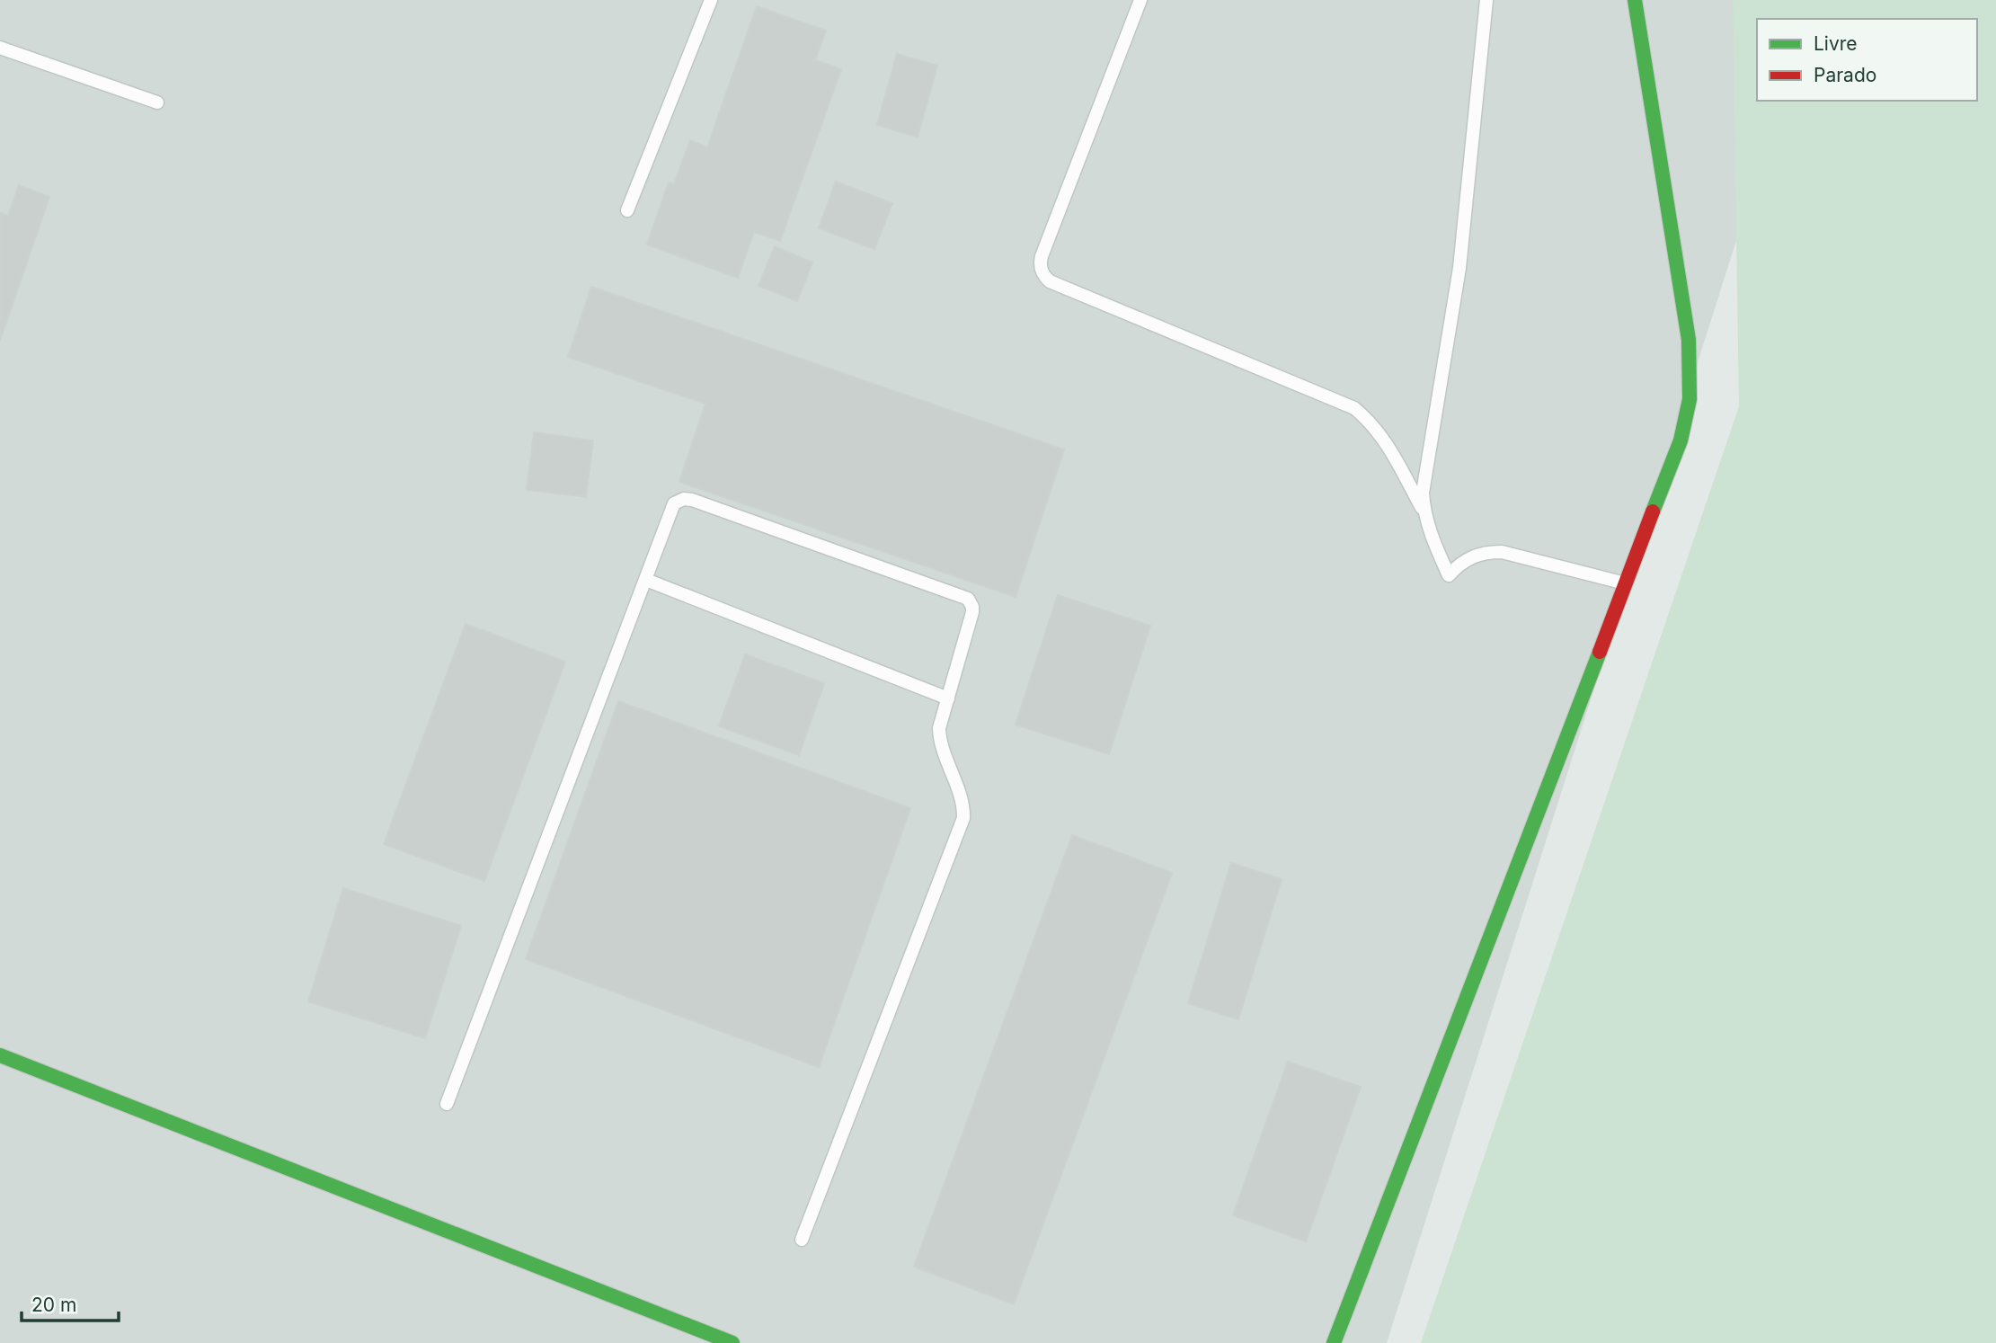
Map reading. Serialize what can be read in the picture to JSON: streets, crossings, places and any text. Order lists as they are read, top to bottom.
{
  "legend": ["Livre", "Parado"],
  "scale_bar": "20 m"
}
